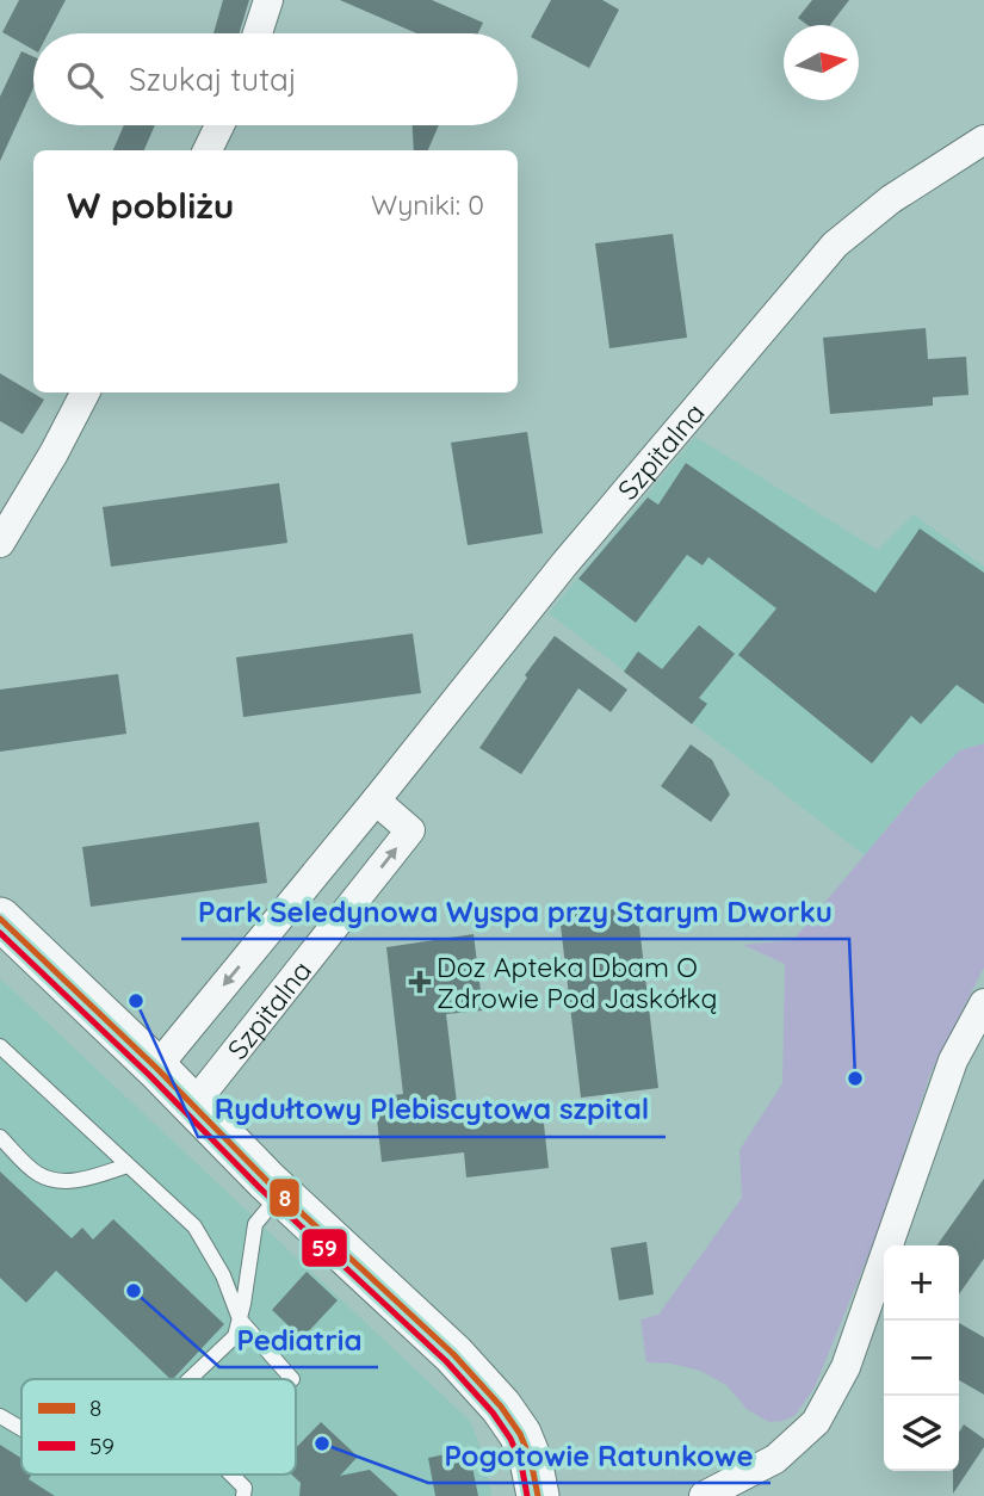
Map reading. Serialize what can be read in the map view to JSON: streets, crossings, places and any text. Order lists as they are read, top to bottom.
{
  "streets": {
    "street": ["Szpitalna"]
  },
  "places": {
    "health": ["Doz Apteka Dbam O Zdrowie Pod Jaskółką"],
    "other": [
      "Rydułtowy Plebiscytowa szpital",
      "Park Seledynowa Wyspa przy Starym Dworku",
      "Pediatria",
      "Pogotowie Ratunkowe"
    ]
  },
  "lines": ["transit line 8", "transit line 59"],
  "legend": ["8", "59"],
  "north": "right",
  "page": {
    "search": "Szukaj tutaj",
    "heading": ["W pobliżu", "Wyniki: 0"],
    "map_buttons": ["+", "−"]
  }
}
